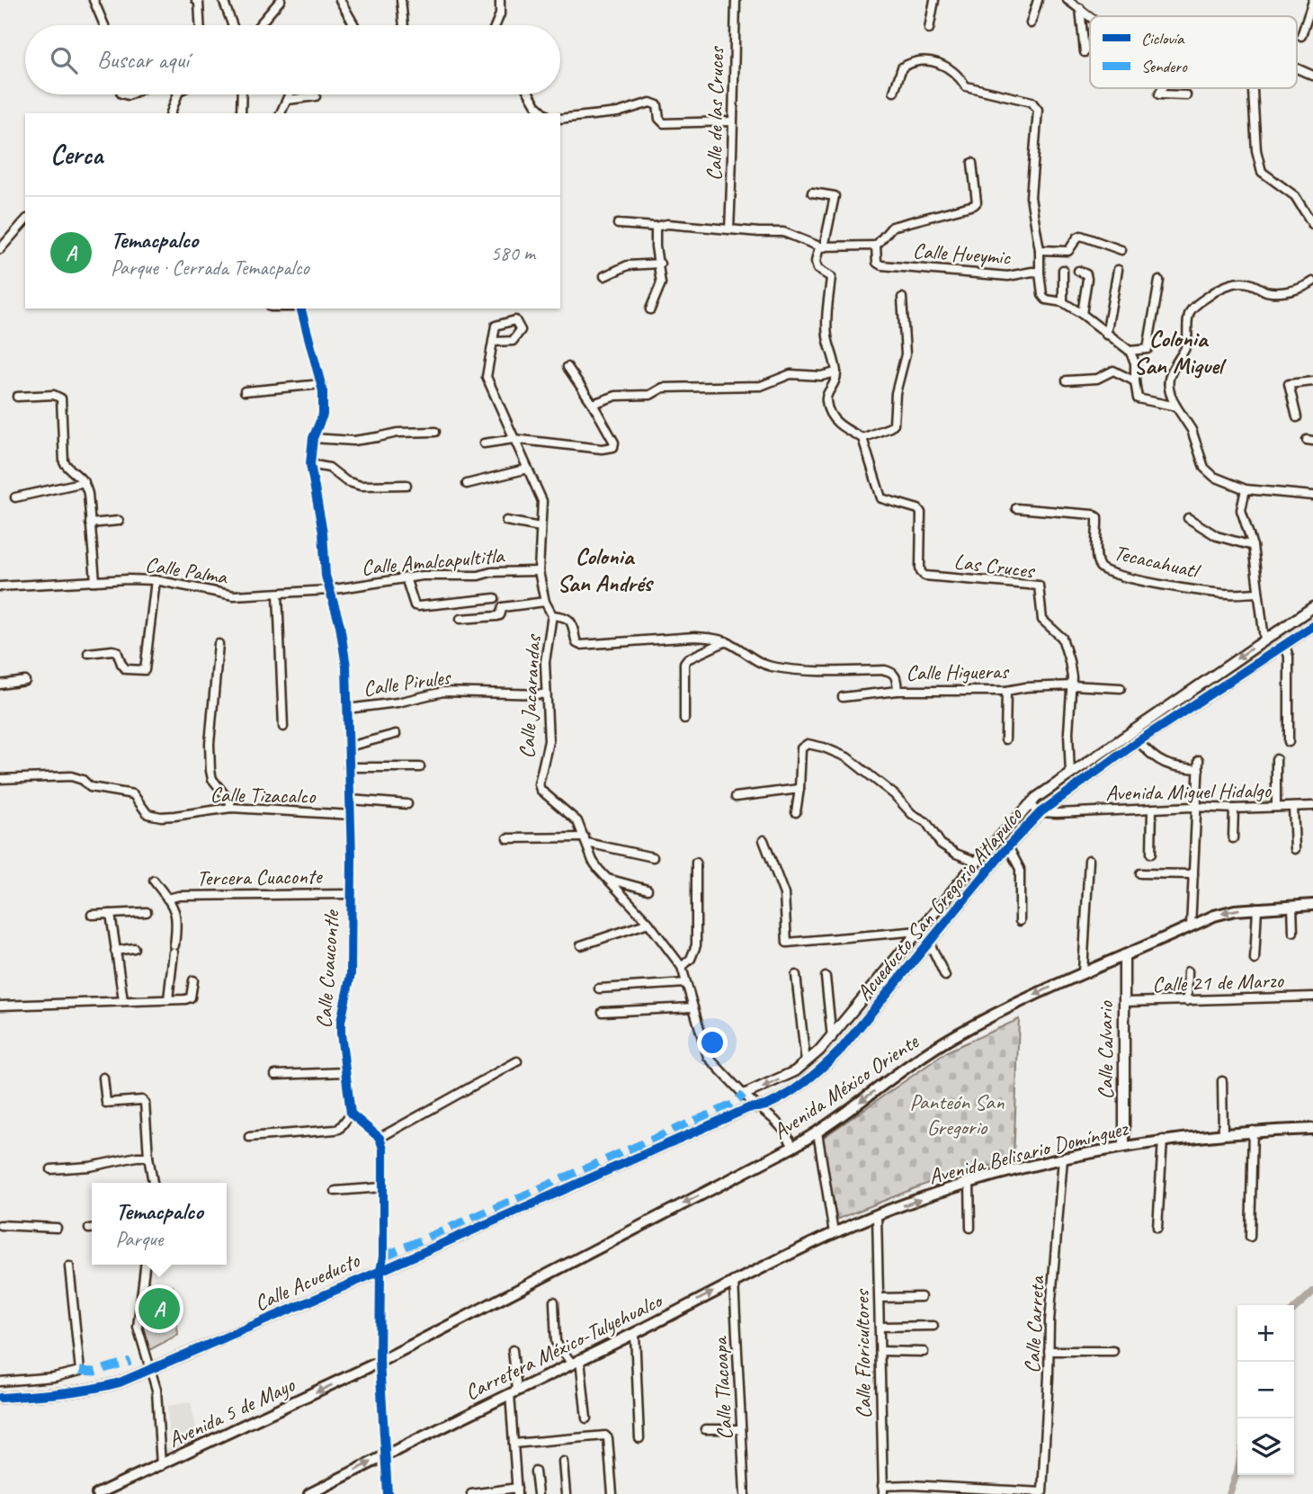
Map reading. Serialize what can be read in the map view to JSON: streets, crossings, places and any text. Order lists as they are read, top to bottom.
{
  "streets": {
    "main road": [
      "Avenida México Oriente",
      "Avenida Belisario Domínguez",
      "Carretera México-Tulyehualco",
      "Avenida 5 de Mayo"
    ],
    "street": [
      "Calle de las Cruces",
      "Calle Hueymic",
      "Calle Amalcapultitla",
      "Tecacahuatl",
      "Las Cruces",
      "Calle Palma",
      "Calle Higueras",
      "Calle Pirules",
      "Calle Jacarandas",
      "Avenida Miguel Hidalgo",
      "Calle Tizacalco",
      "Tercera Cuaconte",
      "Acueducto San Gregorio Atlapulco",
      "Calle Cuaucontle",
      "Calle 21 de Marzo",
      "Calle Calvario",
      "Calle Acueducto",
      "Calle Carreta",
      "Calle Floricultores",
      "Calle Tlacoapa"
    ]
  },
  "crossings": [
    ["Calle Amalcapultitla", "Calle Palma"],
    ["Calle Amalcapultitla", "Calle Jacarandas"],
    ["Calle Amalcapultitla", "Calle Cuaucontle"],
    ["Las Cruces", "Calle Higueras"],
    ["Las Cruces", "Acueducto San Gregorio Atlapulco"],
    ["Calle Palma", "Calle Cuaucontle"],
    ["Calle Pirules", "Calle Jacarandas"],
    ["Calle Pirules", "Calle Cuaucontle"],
    ["Calle Jacarandas", "Acueducto San Gregorio Atlapulco"],
    ["Calle Jacarandas", "Avenida México Oriente"],
    ["Calle Jacarandas", "Calle Acueducto"],
    ["Avenida Miguel Hidalgo", "Acueducto San Gregorio Atlapulco"],
    ["Calle Tizacalco", "Calle Cuaucontle"],
    ["Tercera Cuaconte", "Calle Cuaucontle"],
    ["Acueducto San Gregorio Atlapulco", "Calle Acueducto"],
    ["Calle 21 de Marzo", "Calle Calvario"],
    ["Calle Calvario", "Avenida México Oriente"],
    ["Calle Calvario", "Avenida Belisario Domínguez"],
    ["Avenida México Oriente", "Avenida 5 de Mayo"],
    ["Avenida Belisario Domínguez", "Calle Carreta"],
    ["Avenida Belisario Domínguez", "Carretera México-Tulyehualco"],
    ["Avenida Belisario Domínguez", "Calle Floricultores"],
    ["Carretera México-Tulyehualco", "Calle Tlacoapa"]
  ],
  "one_way": ["Avenida México Oriente", "Avenida 5 de Mayo"],
  "districts": ["Colonia San Miguel", "Colonia San Andrés"],
  "parks": ["Panteón San Gregorio"],
  "legend": ["Ciclovía", "Sendero"],
  "page": {
    "search": "Buscar aquí",
    "heading": "Cerca",
    "list": [
      {
        "mark": "A",
        "name": "Temacpalco",
        "note": "Parque · Cerrada Temacpalco",
        "value": "580 m"
      }
    ],
    "popup": ["Temacpalco", "Parque"],
    "pins": "A",
    "map_buttons": ["+", "−"]
  }
}
